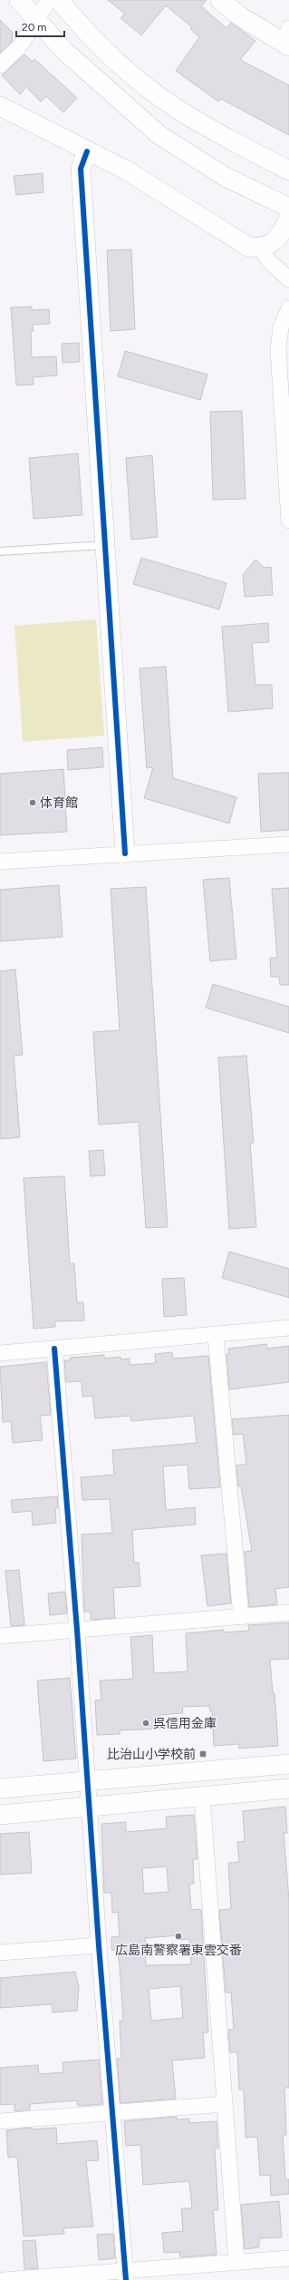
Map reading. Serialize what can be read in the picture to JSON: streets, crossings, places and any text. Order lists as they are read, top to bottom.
{
  "places": {
    "other": ["体育館", "呉信用金庫", "広島南警察署東雲交番"],
    "transit": ["比治山小学校前"]
  },
  "scale_bar": "20 m"
}
